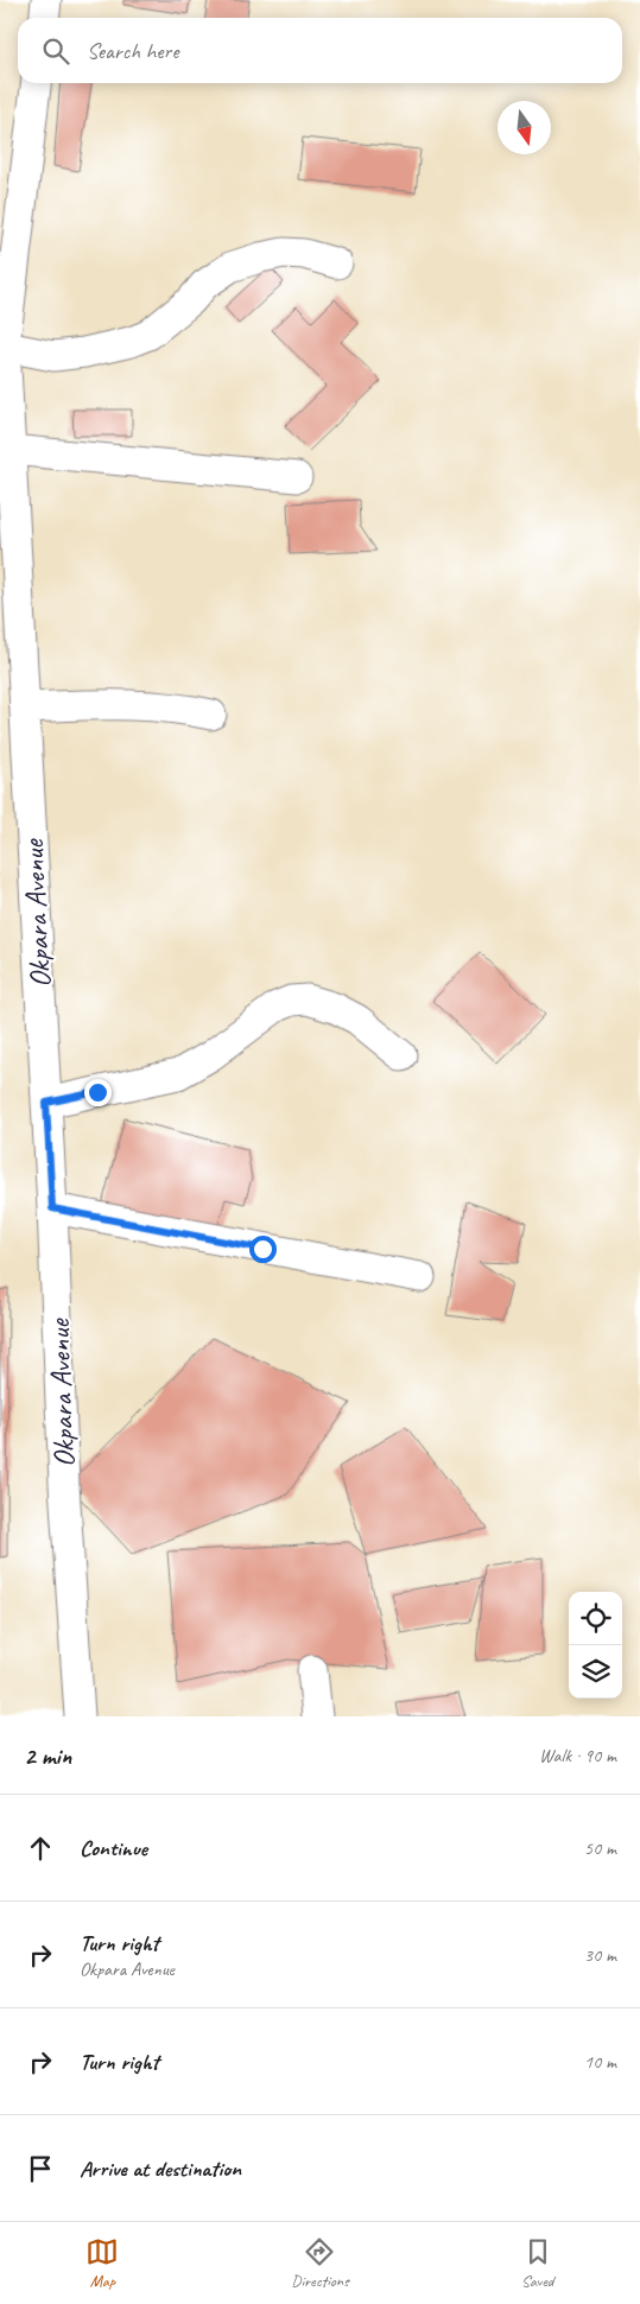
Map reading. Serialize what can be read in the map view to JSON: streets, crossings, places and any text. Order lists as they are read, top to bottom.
{
  "streets": {
    "street": ["Okpara Avenue"]
  },
  "north": "bottom",
  "page": {
    "search": "Search here",
    "heading": ["2 min", "Walk · 90 m"],
    "list": [
      ["Continue", "50 m"],
      ["Turn right", "Okpara Avenue", "30 m"],
      ["Turn right", "10 m"],
      "Arrive at destination"
    ],
    "nav": ["Map", "Directions", "Saved"]
  }
}
